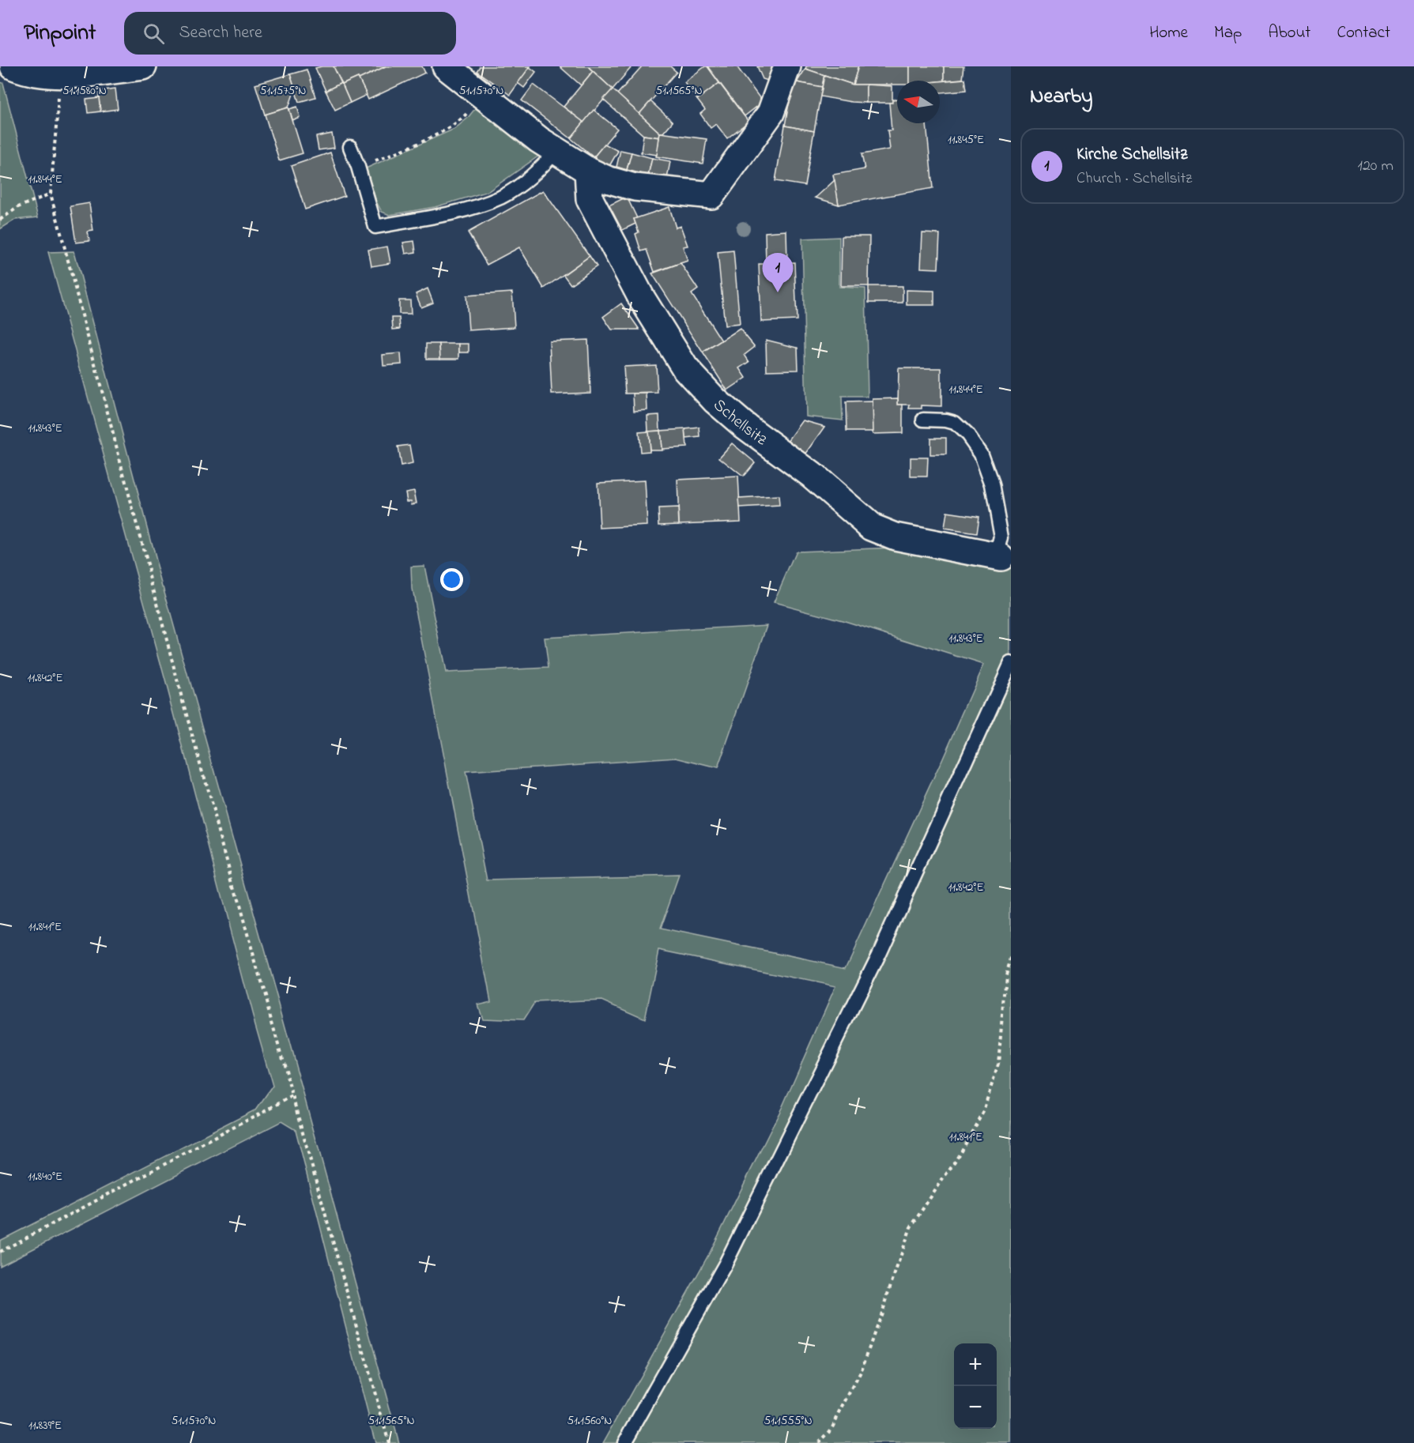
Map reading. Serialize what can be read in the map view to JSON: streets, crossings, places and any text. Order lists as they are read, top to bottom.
{
  "streets": {
    "street": ["Schellsitz"]
  },
  "north": "left",
  "page": {
    "header": "Pinpoint",
    "search": "Search here",
    "nav": [
      "Home",
      "Map",
      "About",
      "Contact"
    ],
    "heading": "Nearby",
    "list": [
      {
        "mark": "1",
        "name": "Kirche Schellsitz",
        "note": "Church · Schellsitz",
        "value": "120 m"
      }
    ],
    "pins": "1",
    "map_buttons": ["+", "−"]
  },
  "coordinates": [
    "51.1580°N",
    "51.1575°N",
    "51.1570°N",
    "51.1565°N",
    "11.845°E",
    "11.844°E",
    "11.843°E",
    "11.842°E",
    "11.841°E",
    "11.840°E",
    "51.1560°N",
    "51.1555°N",
    "11.839°E"
  ]
}
